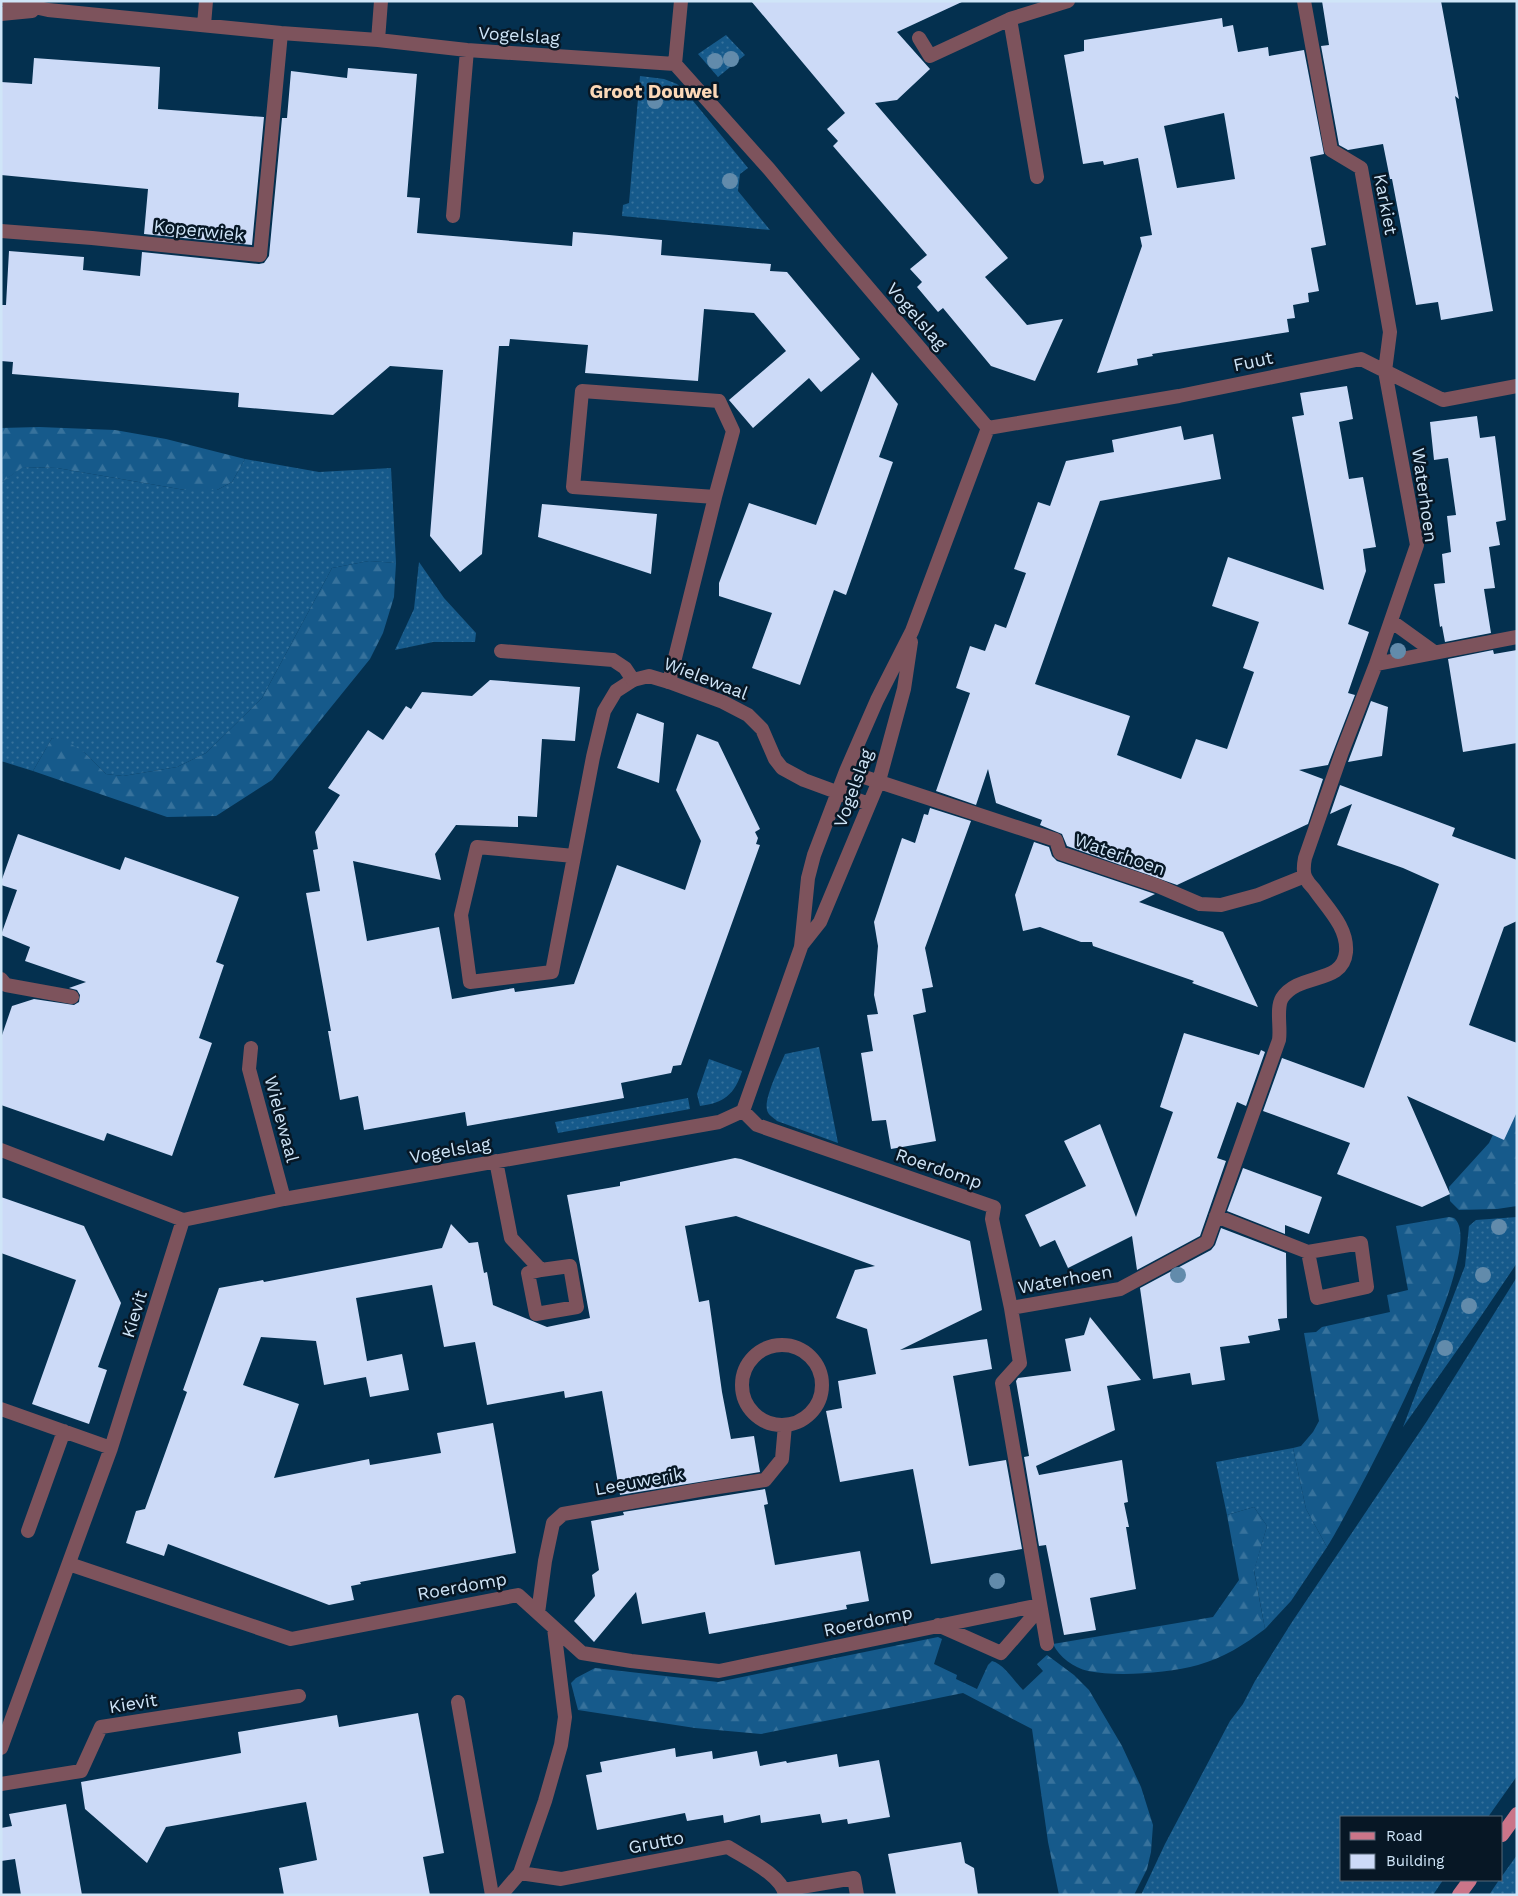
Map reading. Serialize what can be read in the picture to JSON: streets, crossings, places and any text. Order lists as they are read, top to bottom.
{
  "streets": {
    "street": [
      "Vogelslag",
      "Karkiet",
      "Koperwiek",
      "Fuut",
      "Waterhoen",
      "Wielewaal",
      "Roerdomp",
      "Kievit",
      "Leeuwerik",
      "Grutto"
    ]
  },
  "crossings": [
    ["Vogelslag", "Fuut"],
    ["Vogelslag", "Waterhoen"],
    ["Vogelslag", "Wielewaal"],
    ["Vogelslag", "Roerdomp"],
    ["Vogelslag", "Kievit"],
    ["Karkiet", "Fuut"],
    ["Karkiet", "Waterhoen"],
    ["Fuut", "Waterhoen"],
    ["Waterhoen", "Roerdomp"],
    ["Roerdomp", "Kievit"],
    ["Roerdomp", "Leeuwerik"]
  ],
  "districts": ["Groot Douwel"],
  "legend": ["Road", "Building"]
}
